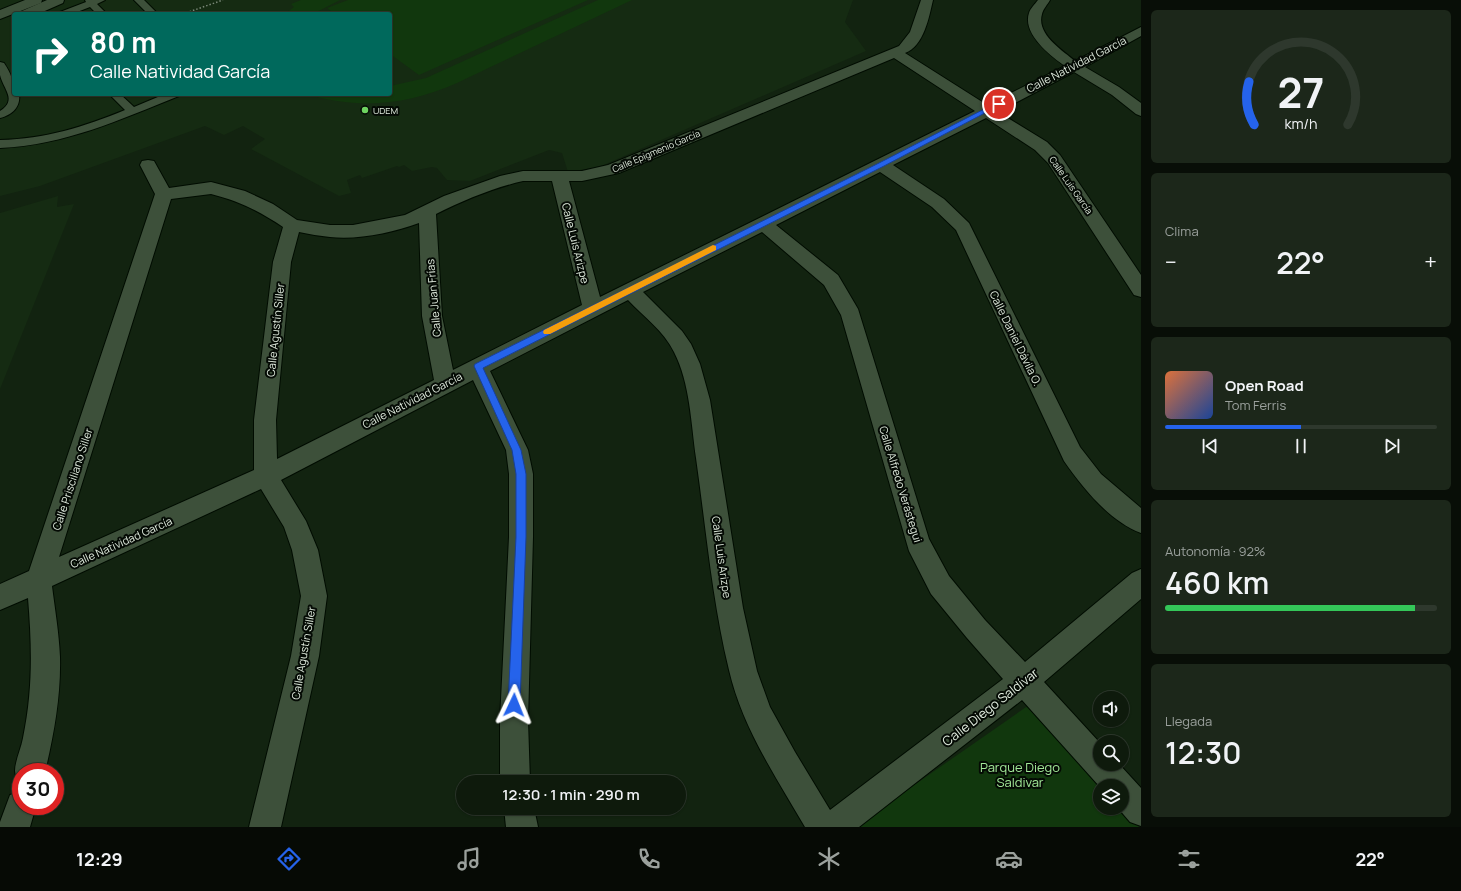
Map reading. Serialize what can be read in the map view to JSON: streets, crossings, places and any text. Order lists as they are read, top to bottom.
{
  "streets": {
    "street": [
      "Calle Natividad García",
      "Calle Epigmenio García",
      "Calle Luis García",
      "Calle Luis Arizpe",
      "Calle Juan Frías",
      "Calle Agustín Siller",
      "Calle Daniel Dávila O.",
      "Calle Prisciliano Siller",
      "Calle Alfredo Verástegui",
      "Calle Diego Saldívar"
    ]
  },
  "crossings": [
    ["Calle Natividad García", "Calle Luis García"],
    ["Calle Natividad García", "Calle Luis Arizpe"],
    ["Calle Natividad García", "Calle Juan Frías"],
    ["Calle Natividad García", "Calle Agustín Siller"],
    ["Calle Natividad García", "Calle Daniel Dávila O."],
    ["Calle Natividad García", "Calle Prisciliano Siller"],
    ["Calle Natividad García", "Calle Alfredo Verástegui"],
    ["Calle Epigmenio García", "Calle Luis García"],
    ["Calle Epigmenio García", "Calle Luis Arizpe"],
    ["Calle Epigmenio García", "Calle Juan Frías"],
    ["Calle Epigmenio García", "Calle Agustín Siller"],
    ["Calle Epigmenio García", "Calle Prisciliano Siller"],
    ["Calle Alfredo Verástegui", "Calle Diego Saldívar"]
  ],
  "parks": ["Parque Diego Saldivar"],
  "places": ["UDEM"],
  "page": {
    "turn": ["80 m", "Calle Natividad García"],
    "tile": [
      "Clima",
      ["Autonomía · 92%", "460 km"],
      ["Llegada", "12:30"]
    ],
    "heat": ["−", "22°", "+"],
    "song": ["Open Road", "Tom Ferris"],
    "limit": "30",
    "trip": "12:30 · 1 min · 290 m",
    "tabs": ["12:29", "22°"],
    "gauge": ["27", "km/h"]
  }
}
